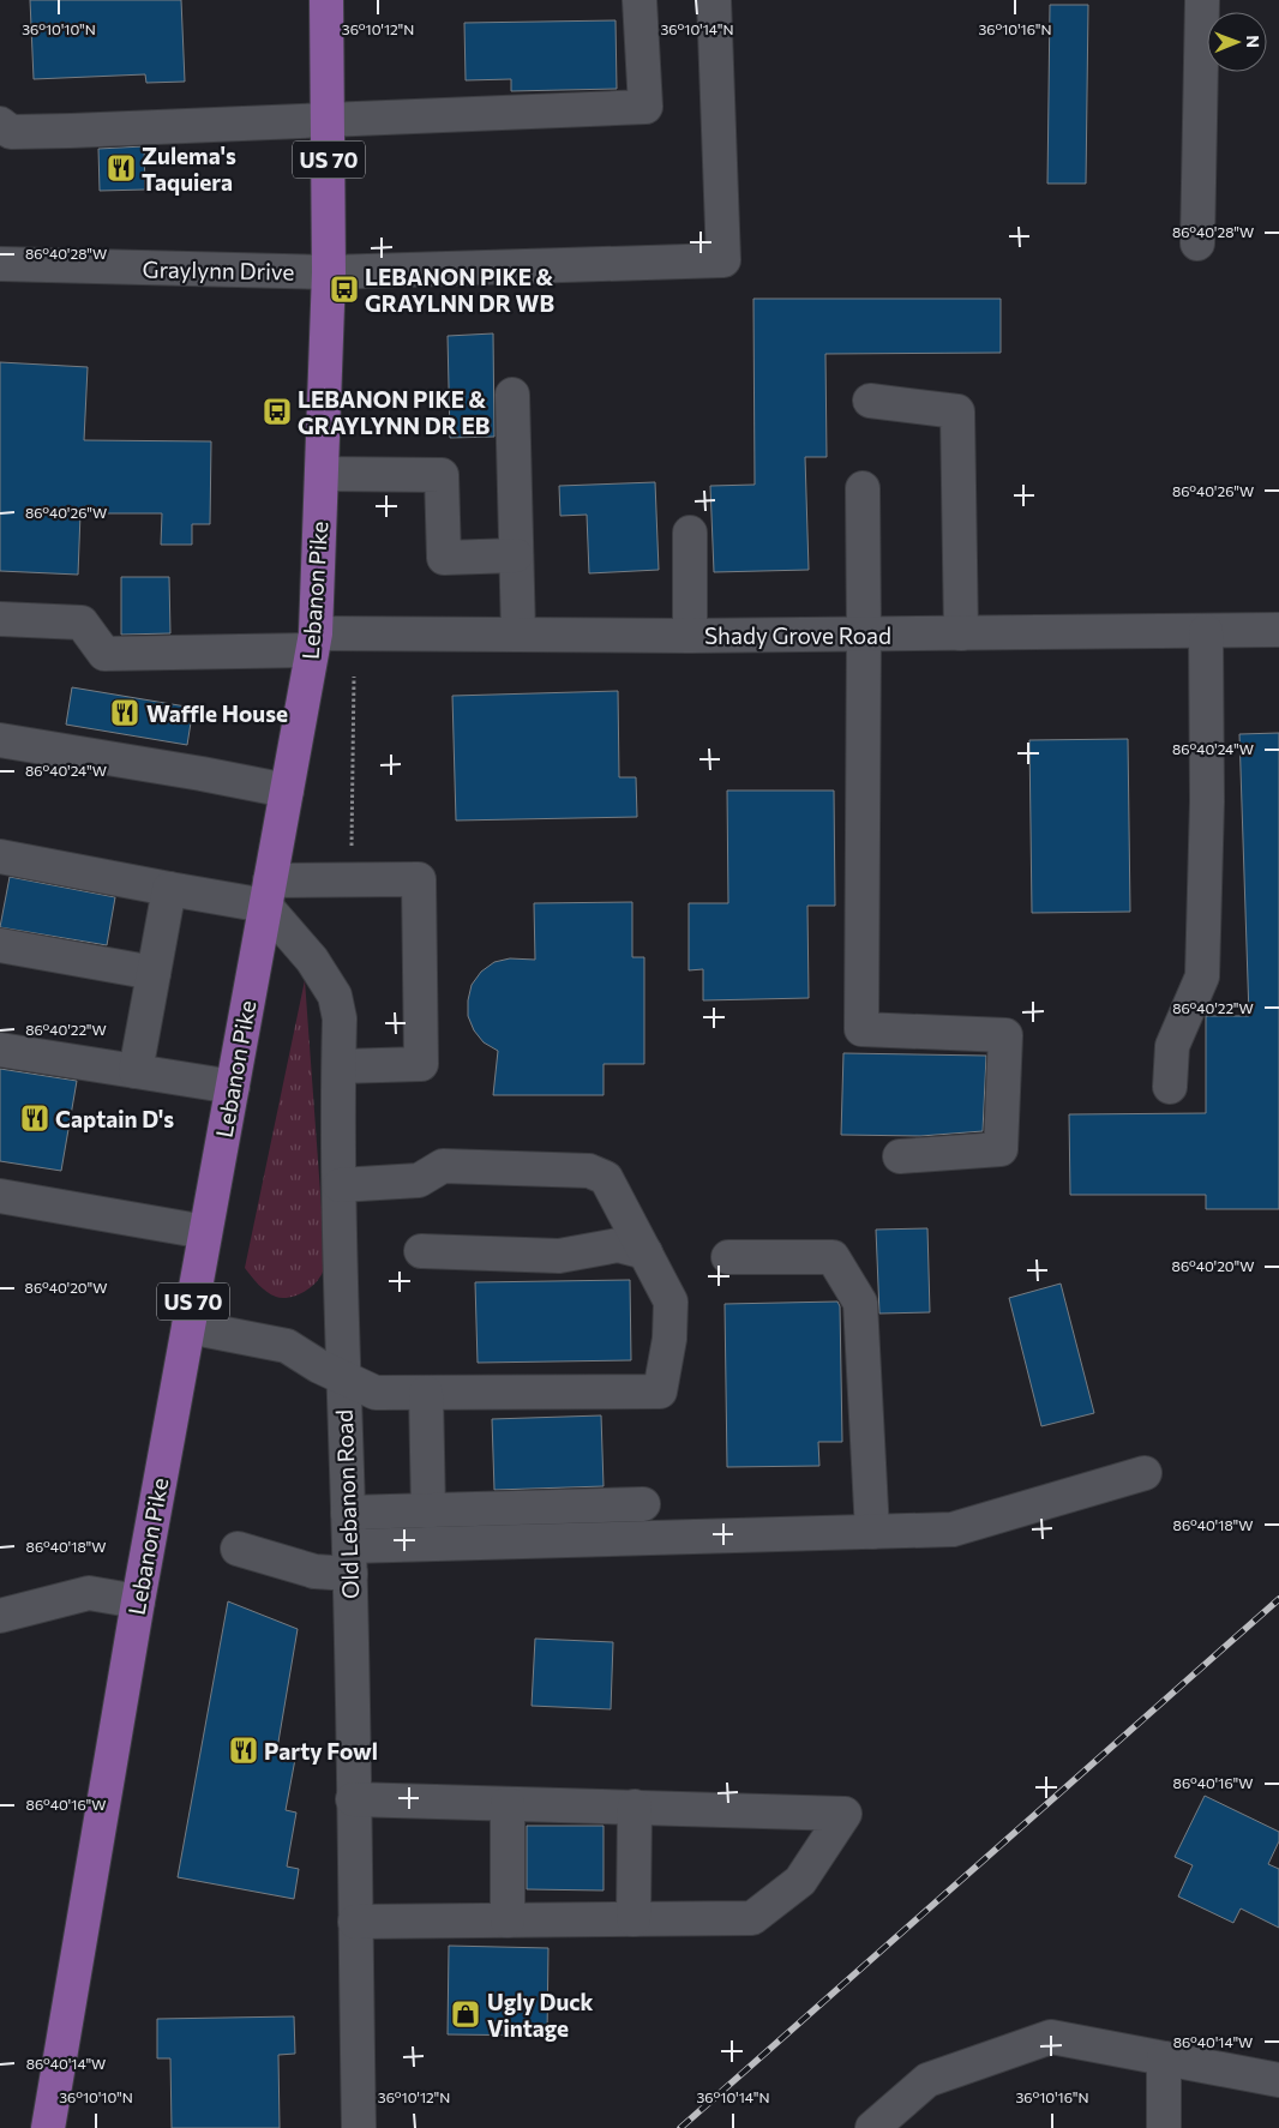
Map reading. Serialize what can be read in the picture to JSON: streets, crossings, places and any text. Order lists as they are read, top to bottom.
{
  "streets": {
    "main road": ["US 70", "Lebanon Pike"],
    "street": ["Graylynn Drive", "Shady Grove Road", "Old Lebanon Road"]
  },
  "crossings": [
    ["Graylynn Drive", "Lebanon Pike"],
    ["Lebanon Pike", "Shady Grove Road"],
    ["Lebanon Pike", "Old Lebanon Road"]
  ],
  "places": {
    "restaurant": [
      "Zulema's Taquiera",
      "Waffle House",
      "Captain D's",
      "Party Fowl"
    ],
    "bus stop": ["LEBANON PIKE & GRAYLNN DR WB", "LEBANON PIKE & GRAYLYNN DR EB"],
    "shop": ["Ugly Duck Vintage"]
  },
  "north": "right",
  "coordinates": [
    "36°10'10\"N",
    "36°10'12\"N",
    "36°10'14\"N",
    "36°10'16\"N",
    "86°40'28\"W",
    "86°40'26\"W",
    "86°40'24\"W",
    "86°40'22\"W",
    "86°40'20\"W",
    "86°40'18\"W",
    "86°40'16\"W",
    "86°40'14\"W"
  ]
}
